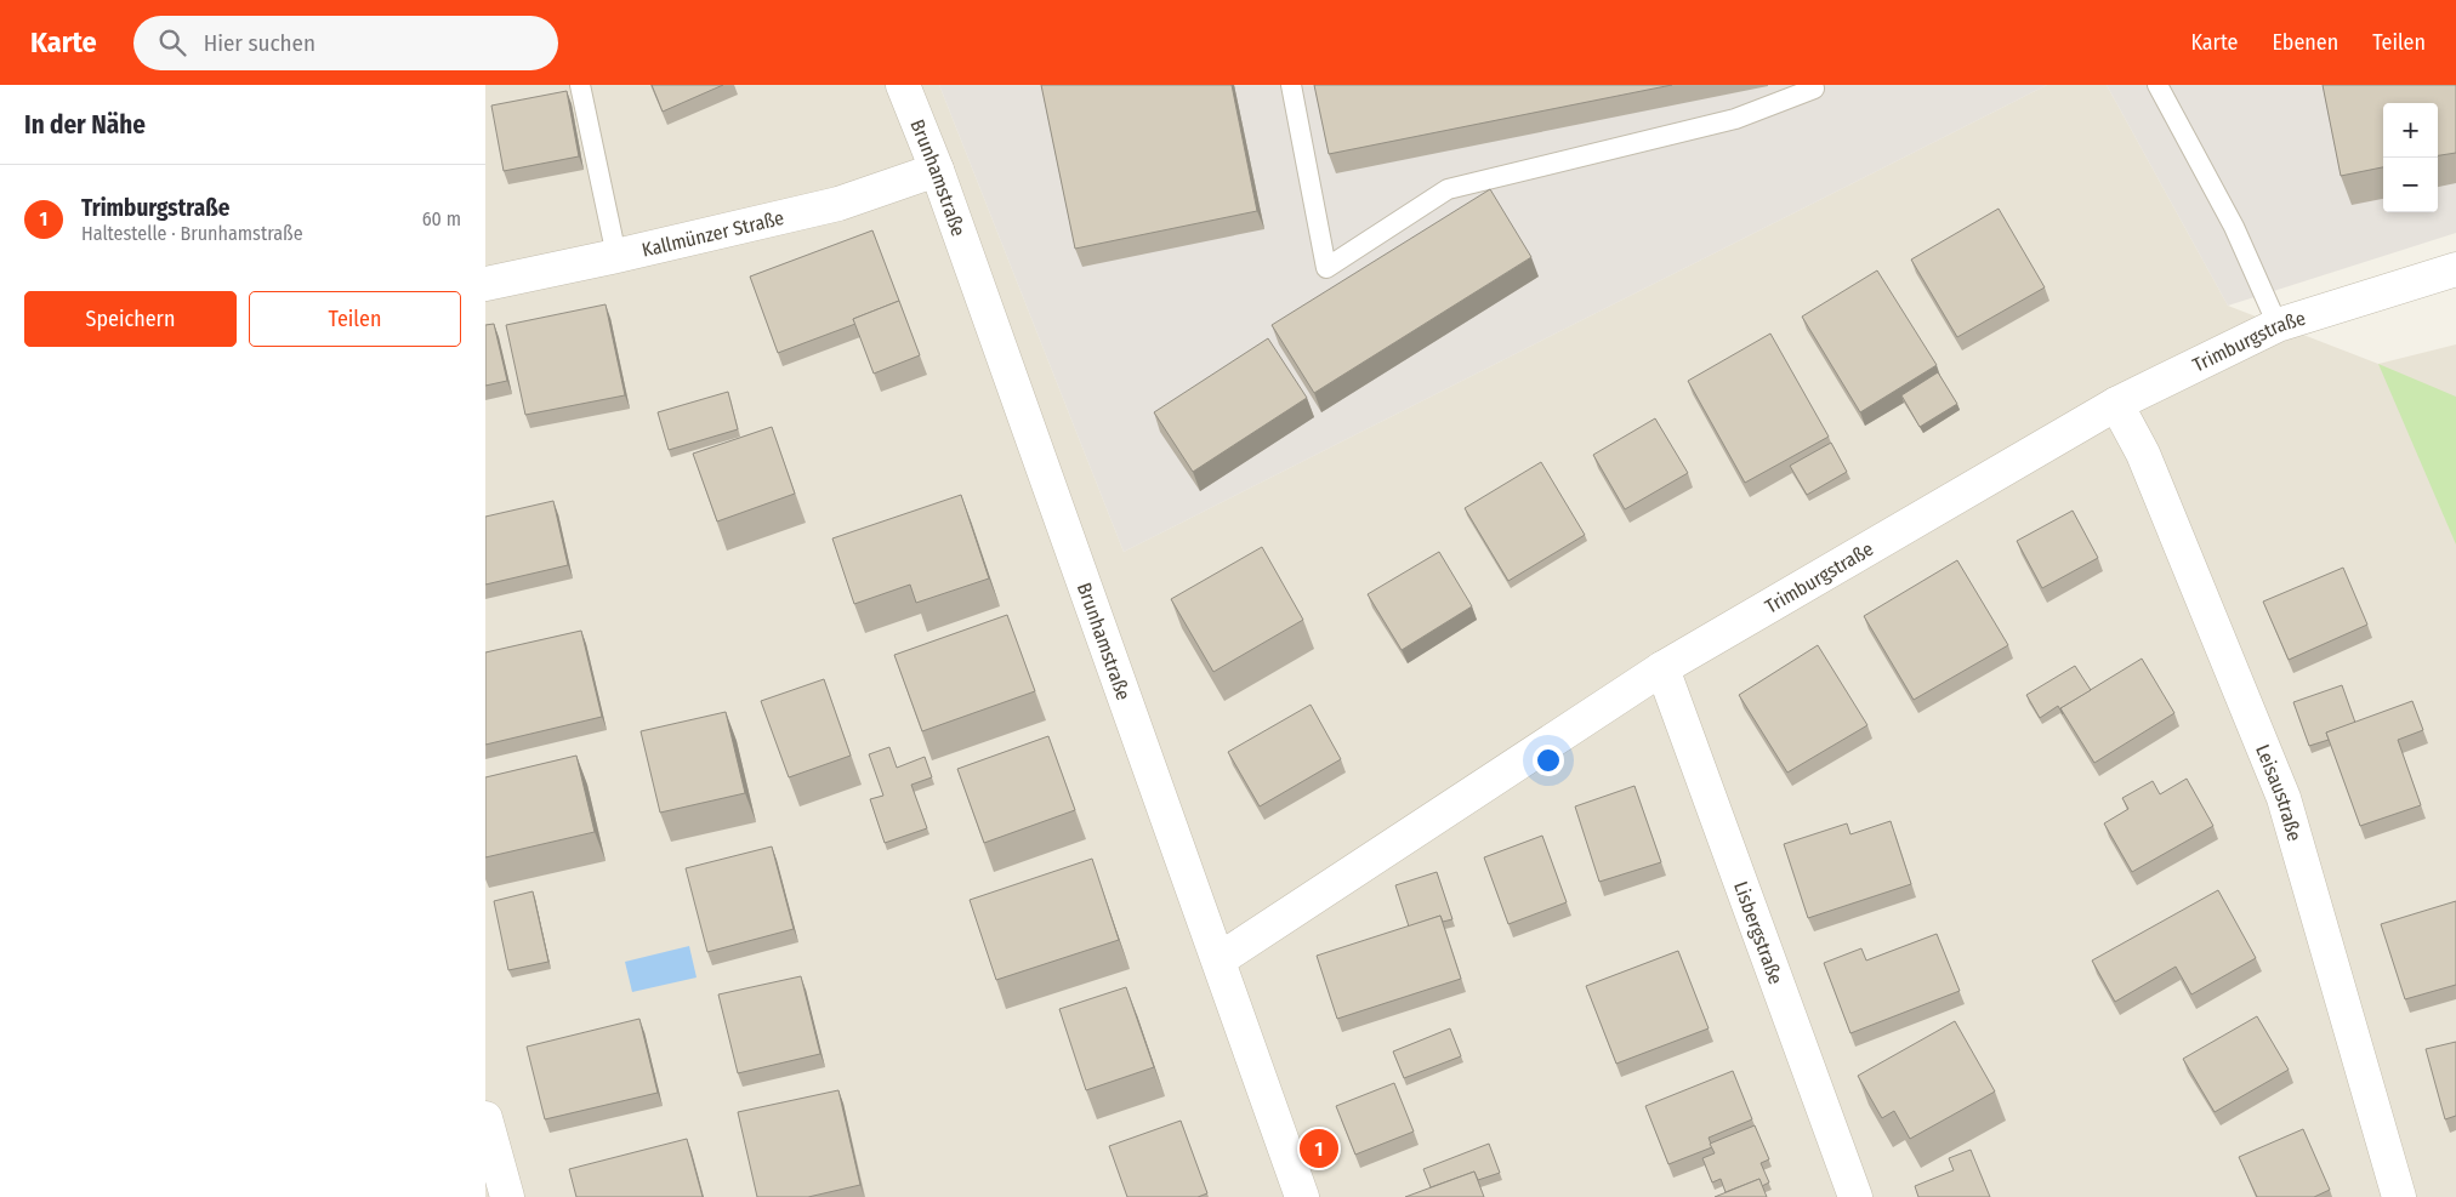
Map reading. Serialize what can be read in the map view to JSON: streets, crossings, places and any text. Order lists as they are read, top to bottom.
{
  "streets": {
    "street": [
      "Brunhamstraße",
      "Kallmünzer Straße",
      "Trimburgstraße",
      "Leisaustraße",
      "Lisbergstraße"
    ]
  },
  "crossings": [
    ["Brunhamstraße", "Kallmünzer Straße"],
    ["Brunhamstraße", "Trimburgstraße"],
    ["Trimburgstraße", "Leisaustraße"],
    ["Trimburgstraße", "Lisbergstraße"]
  ],
  "page": {
    "header": "Karte",
    "search": "Hier suchen",
    "nav": ["Karte", "Ebenen", "Teilen"],
    "heading": "In der Nähe",
    "map_buttons": ["+", "−"],
    "list": [
      {
        "mark": "1",
        "name": "Trimburgstraße",
        "note": "Haltestelle · Brunhamstraße",
        "value": "60 m"
      }
    ],
    "buttons": ["Speichern", "Teilen"],
    "pins": "1"
  }
}
